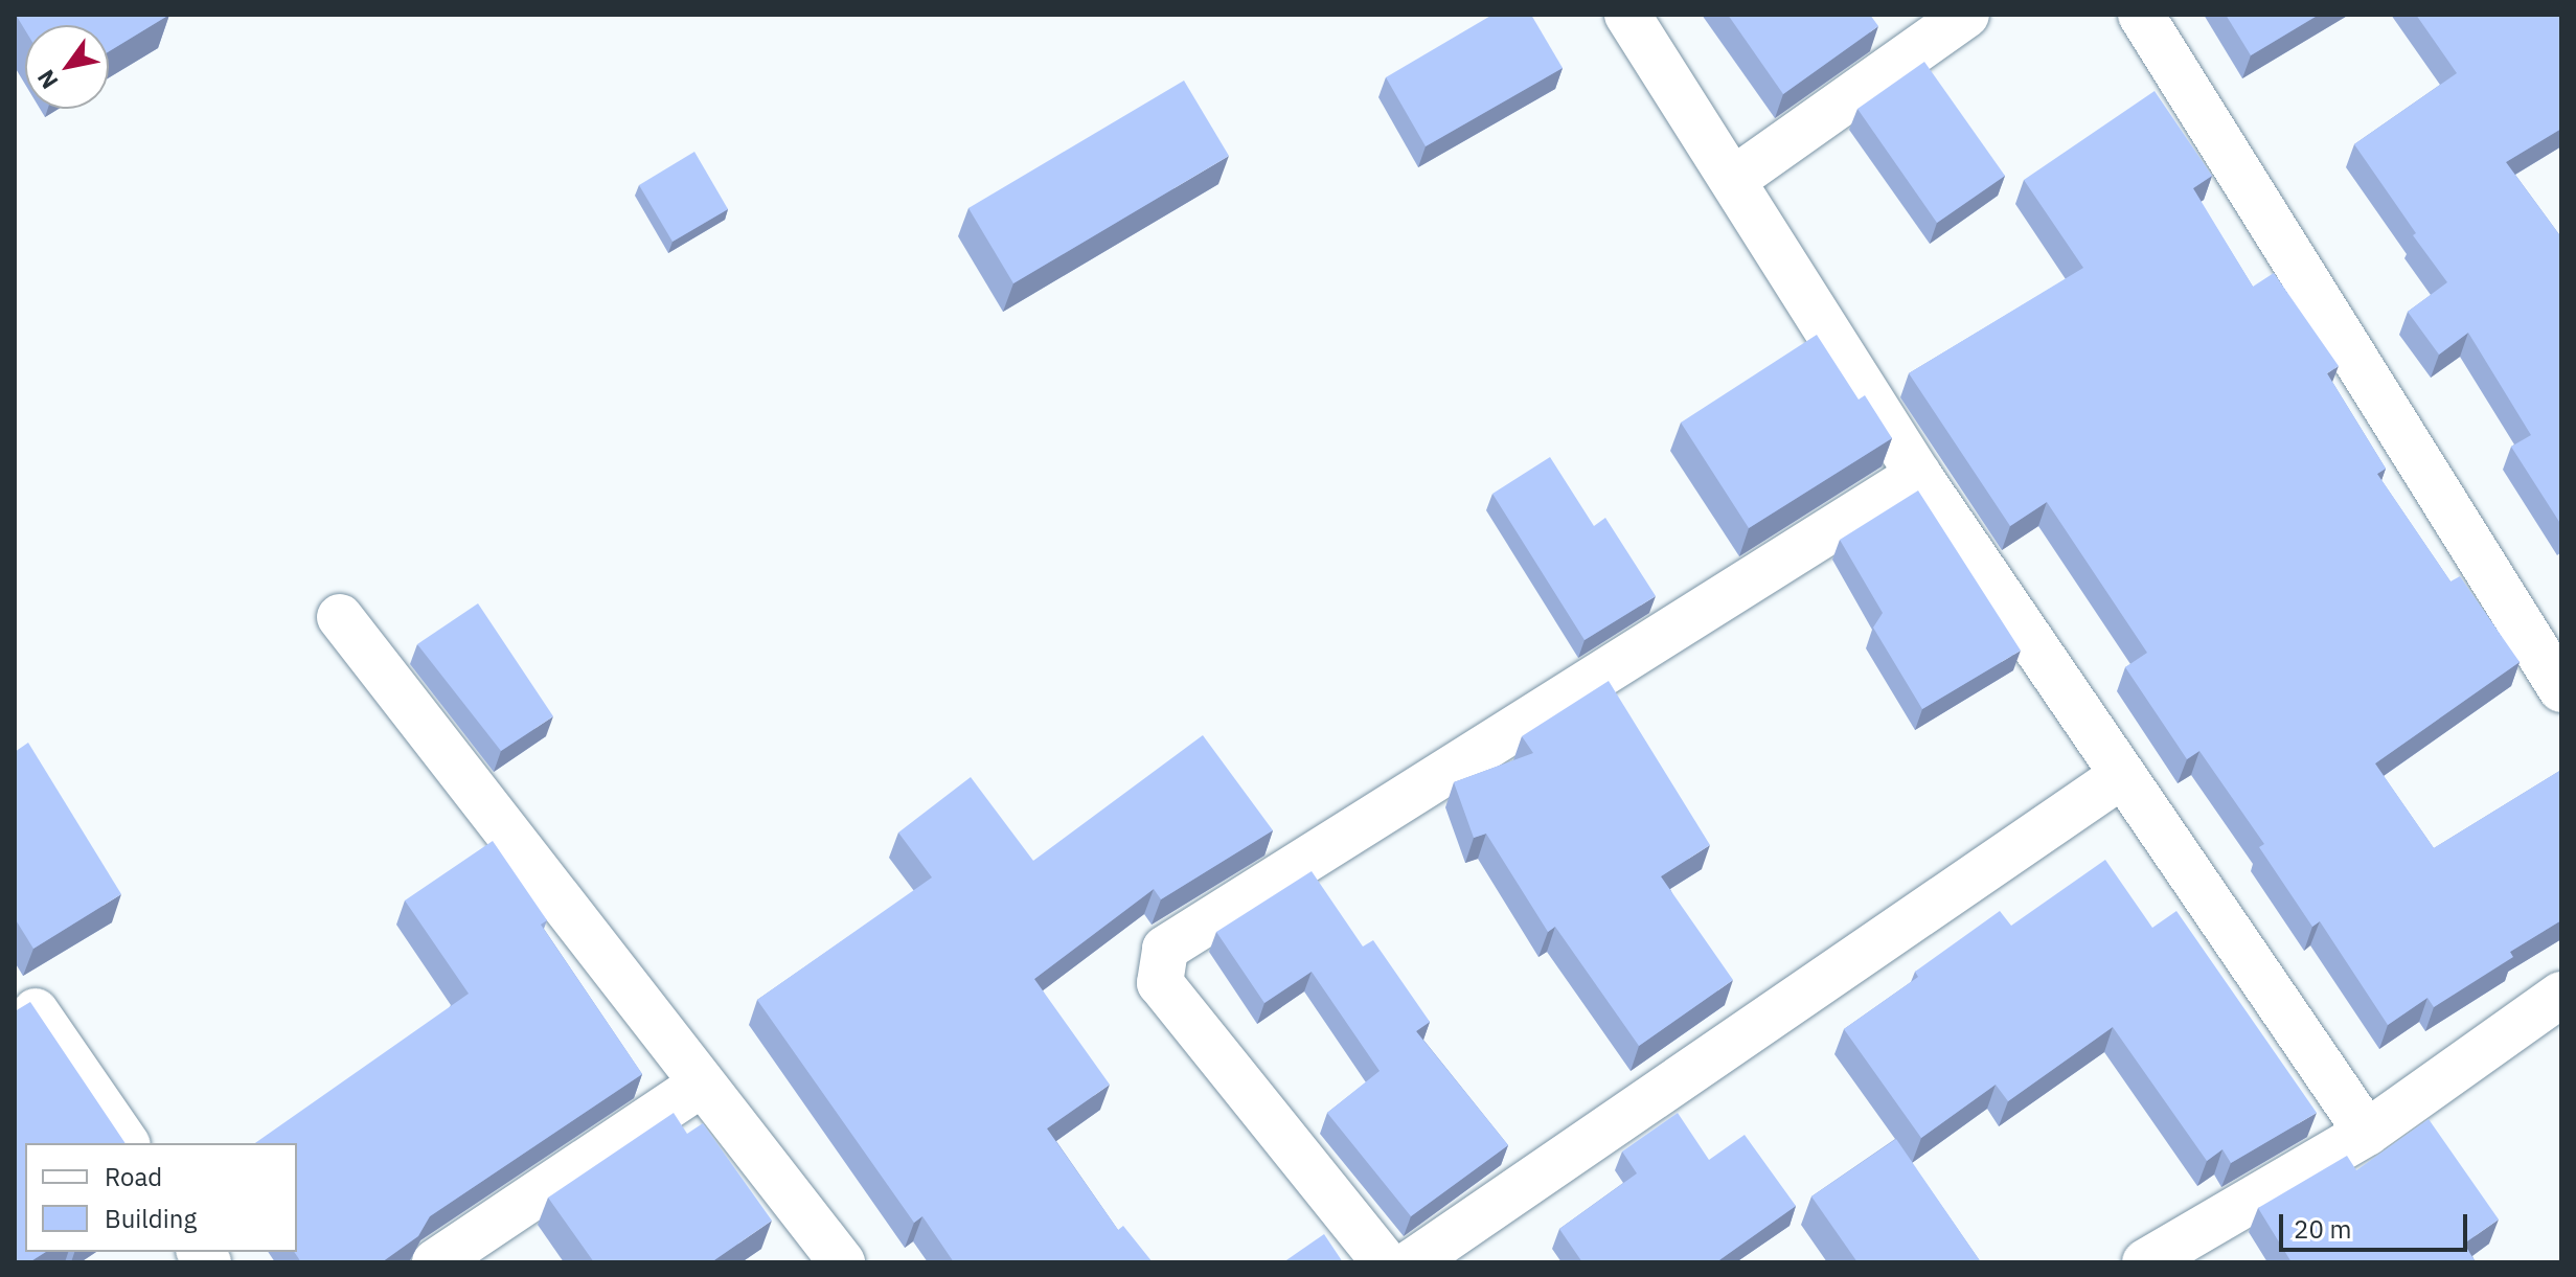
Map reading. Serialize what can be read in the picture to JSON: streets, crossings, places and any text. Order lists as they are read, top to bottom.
{
  "legend": ["Road", "Building"],
  "scale_bar": "20 m",
  "north": "bottom left"
}
